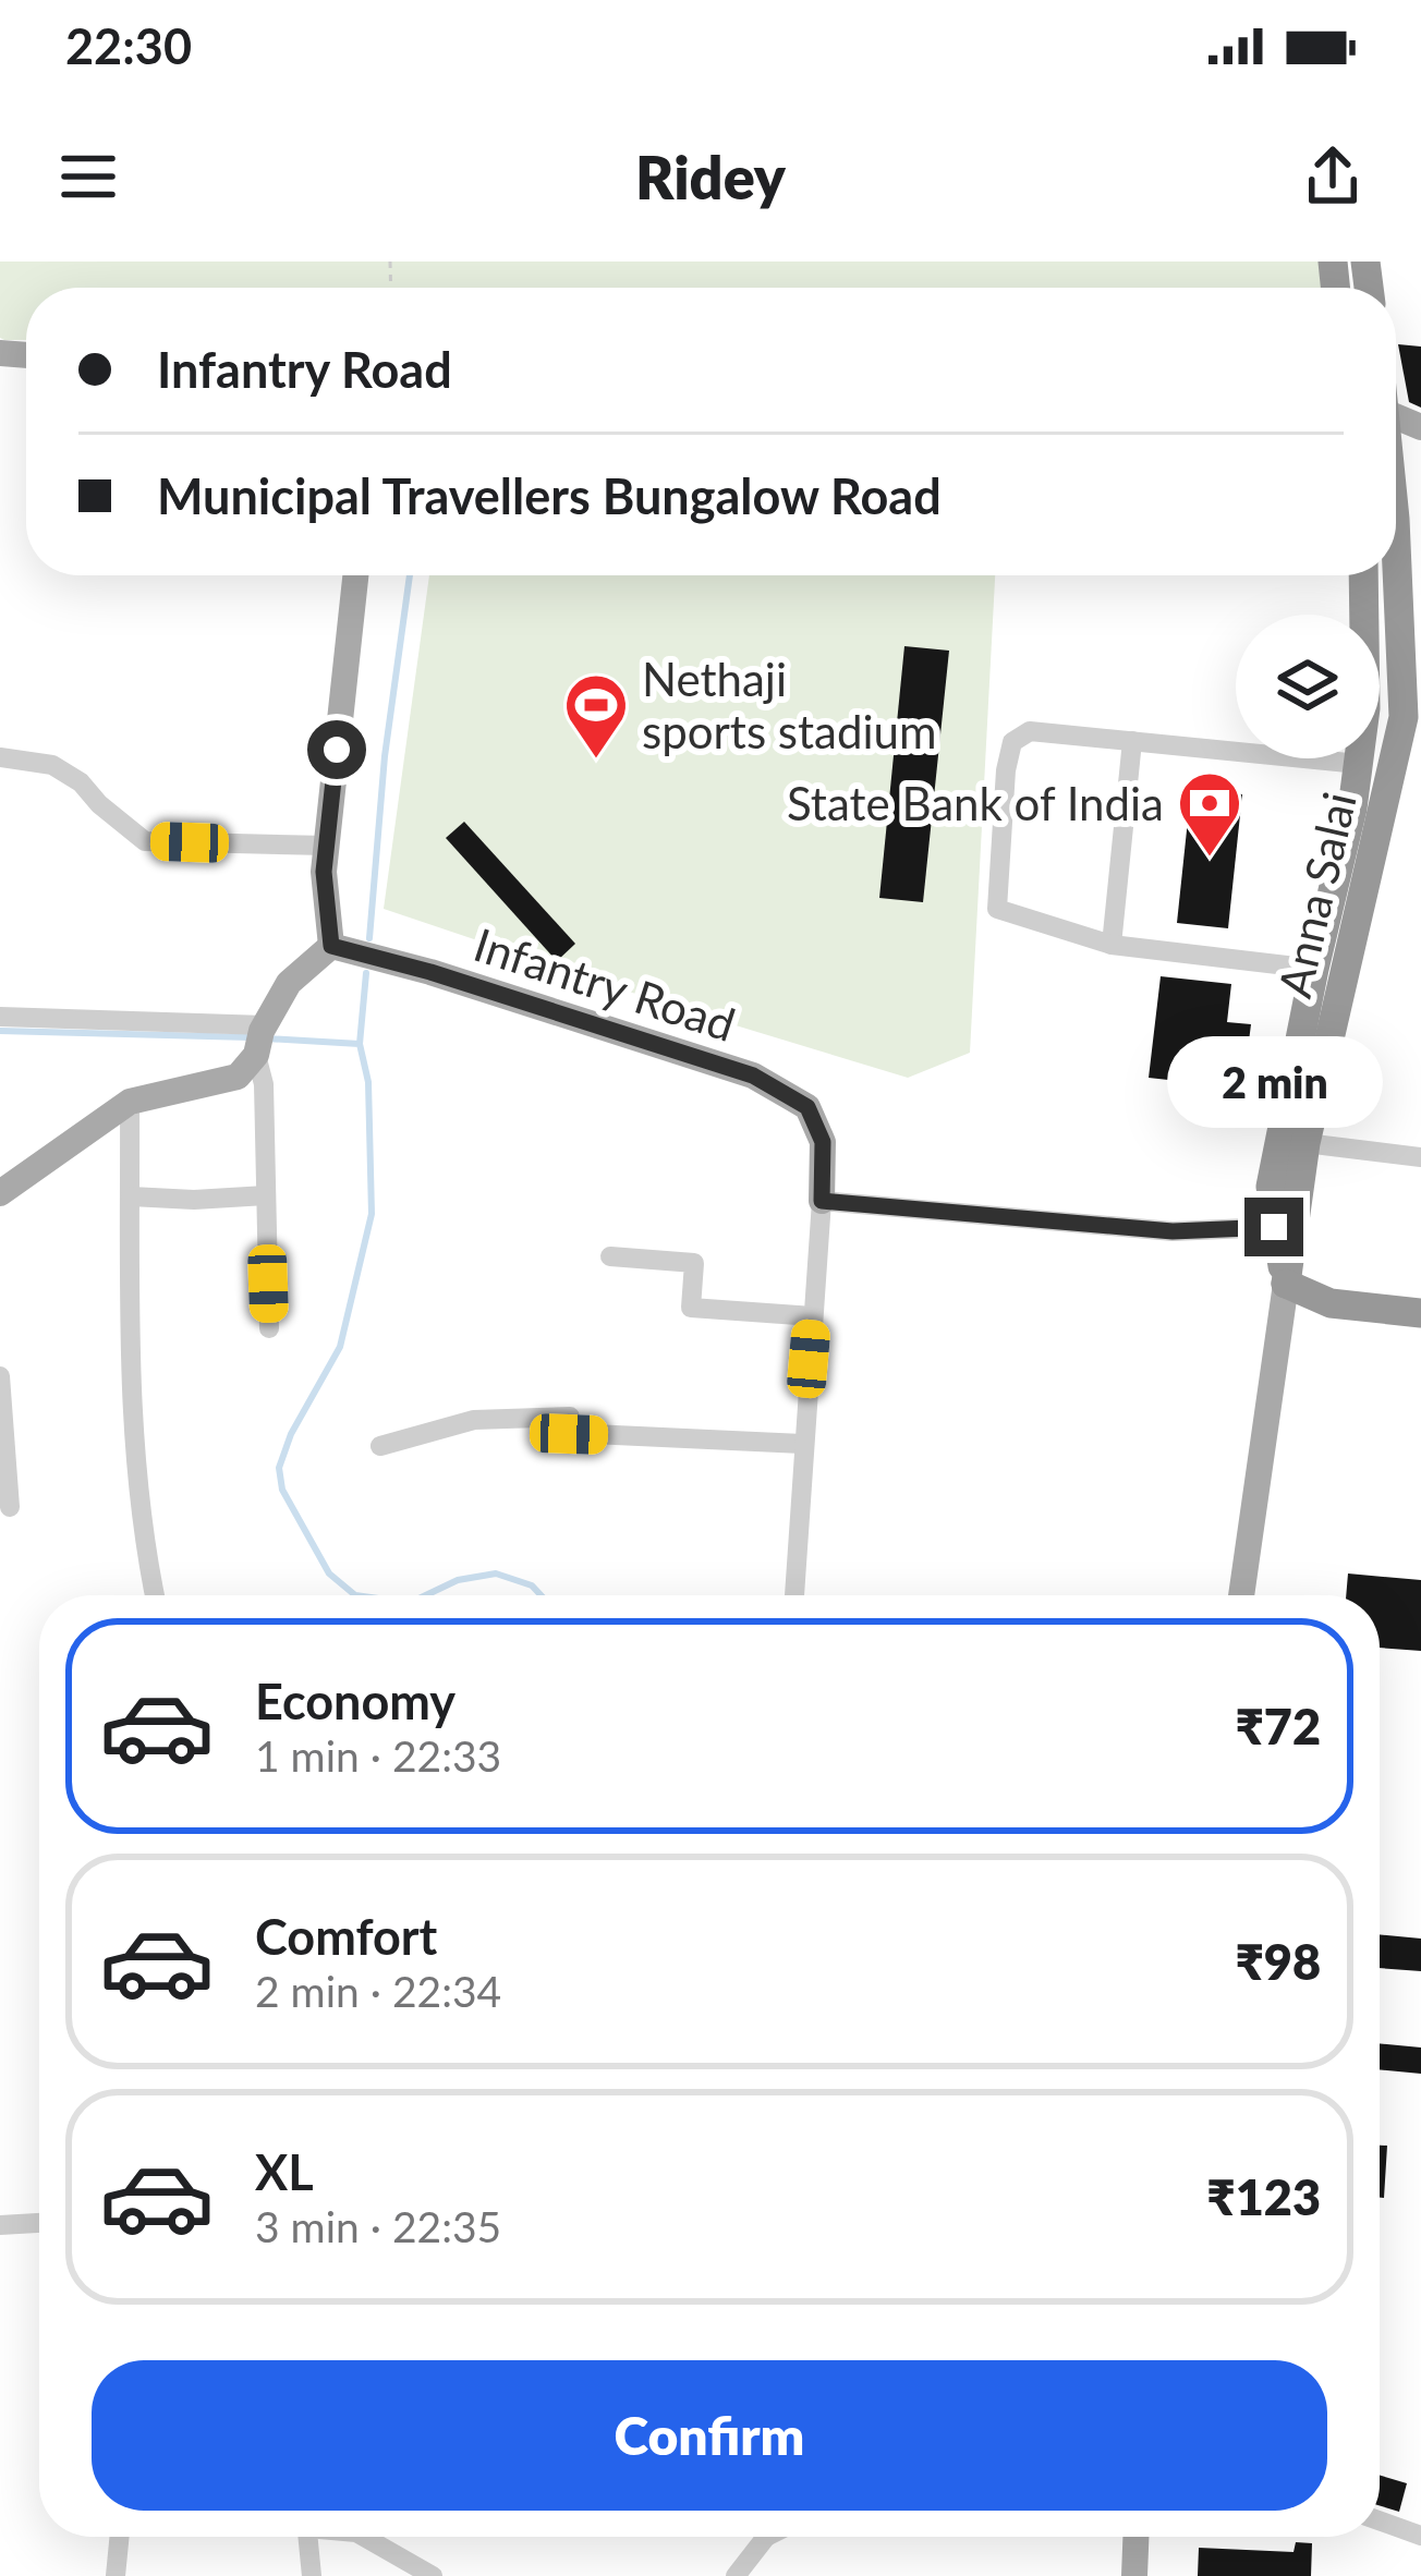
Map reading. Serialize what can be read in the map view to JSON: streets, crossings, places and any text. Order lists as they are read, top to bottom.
{
  "streets": {
    "highway": ["Anna Salai"],
    "main road": ["Infantry Road"]
  },
  "places": {
    "sports": ["Nethaji sports stadium"],
    "bank": ["State Bank of India"]
  },
  "page": {
    "status": "22:30",
    "header": "Ridey",
    "banner": ["Infantry Road", "Municipal Travellers Bungalow Road"],
    "bubble": "2 min",
    "list": [
      {
        "name": "Economy",
        "note": "1 min · 22:33",
        "value": "₹72"
      },
      {
        "name": "Comfort",
        "note": "2 min · 22:34",
        "value": "₹98"
      },
      {
        "name": "XL",
        "note": "3 min · 22:35",
        "value": "₹123"
      }
    ],
    "buttons": "Confirm"
  }
}
